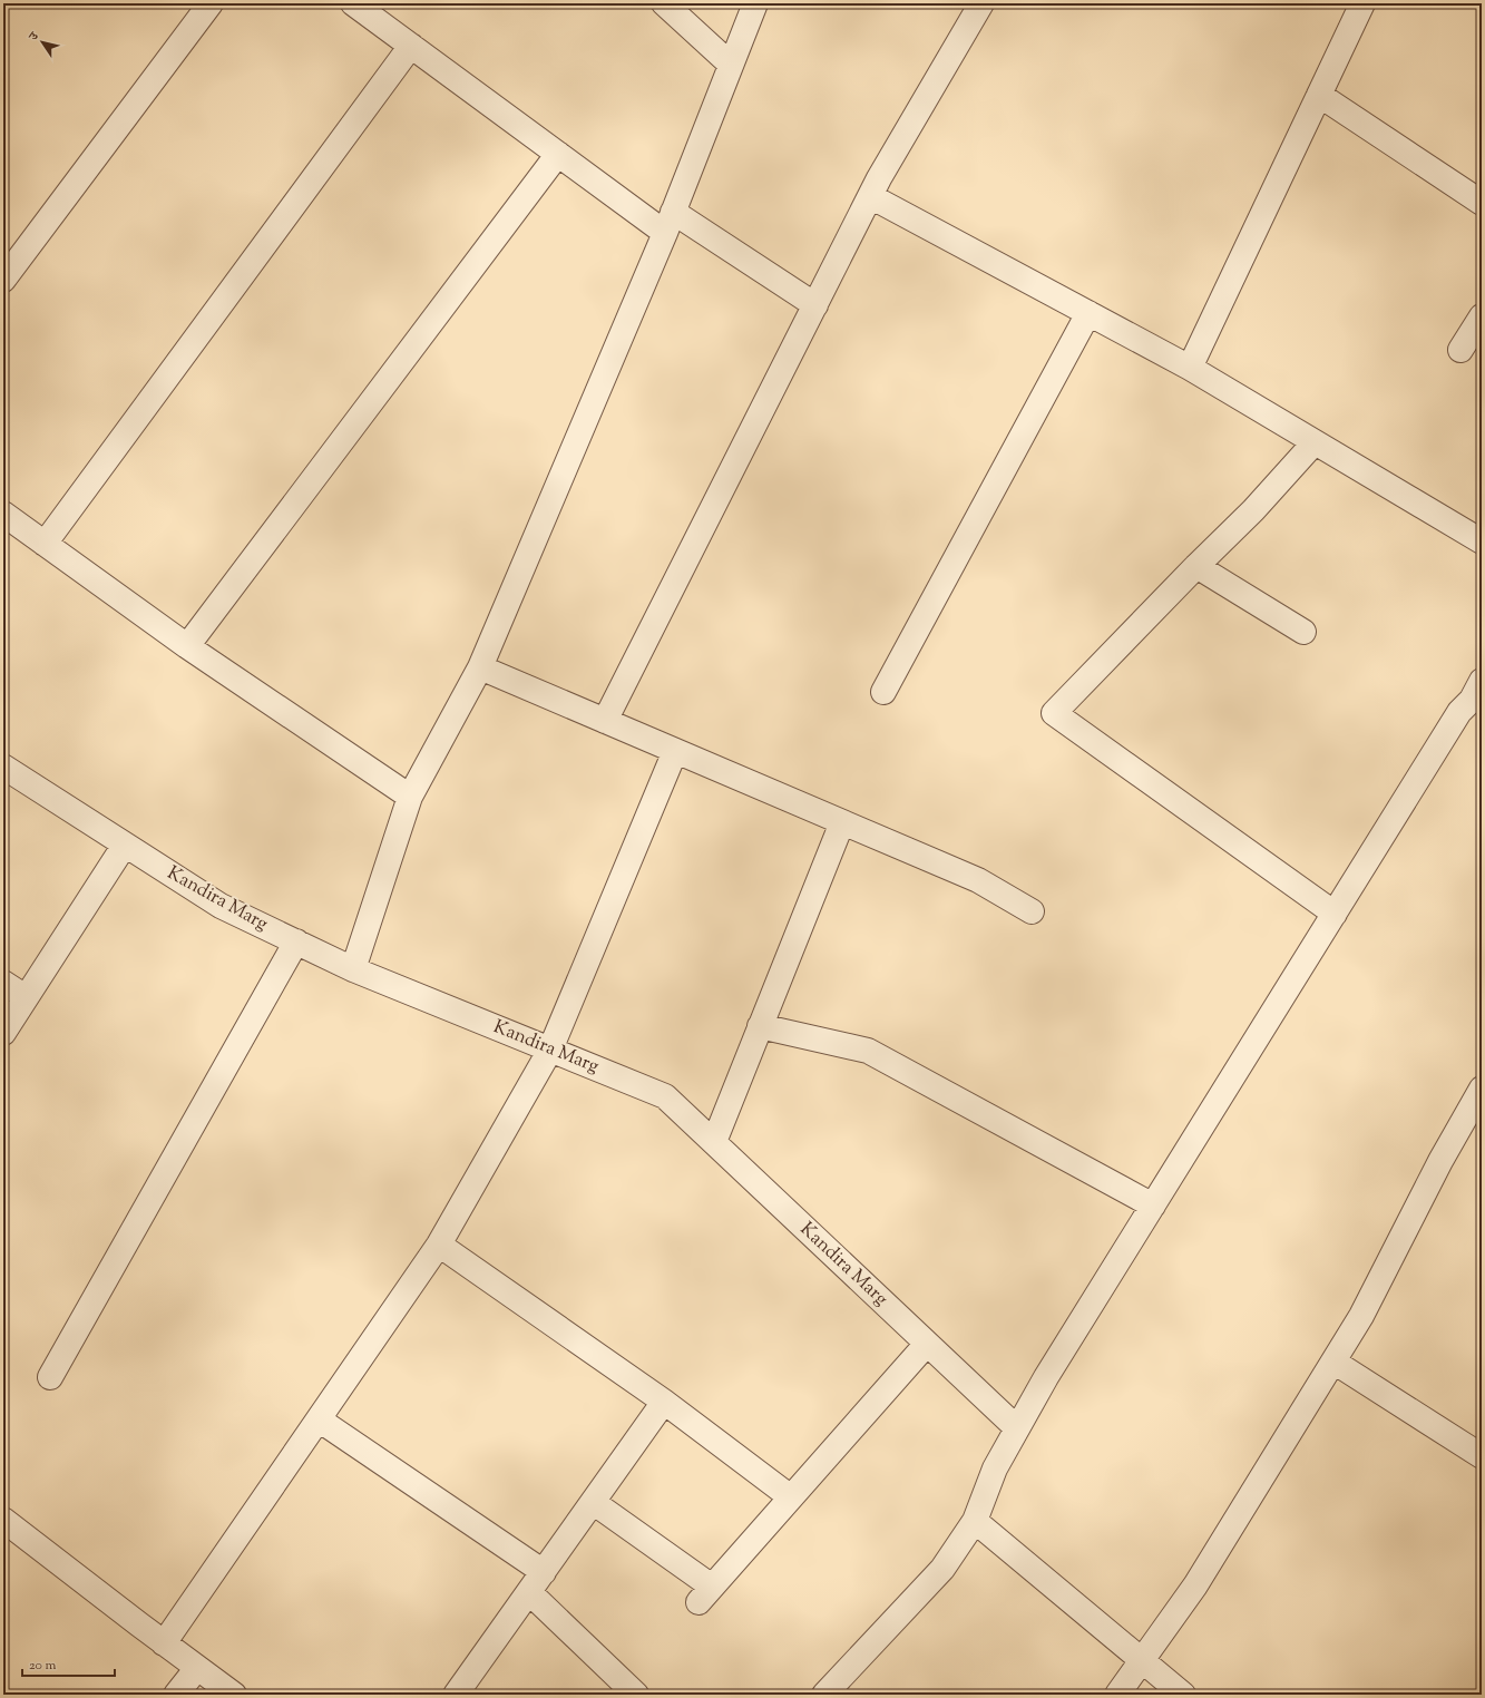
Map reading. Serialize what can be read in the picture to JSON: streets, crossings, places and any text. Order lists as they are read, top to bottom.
{
  "streets": {
    "street": ["Kandira Marg"]
  },
  "scale_bar": "20 m",
  "north": "top left"
}
